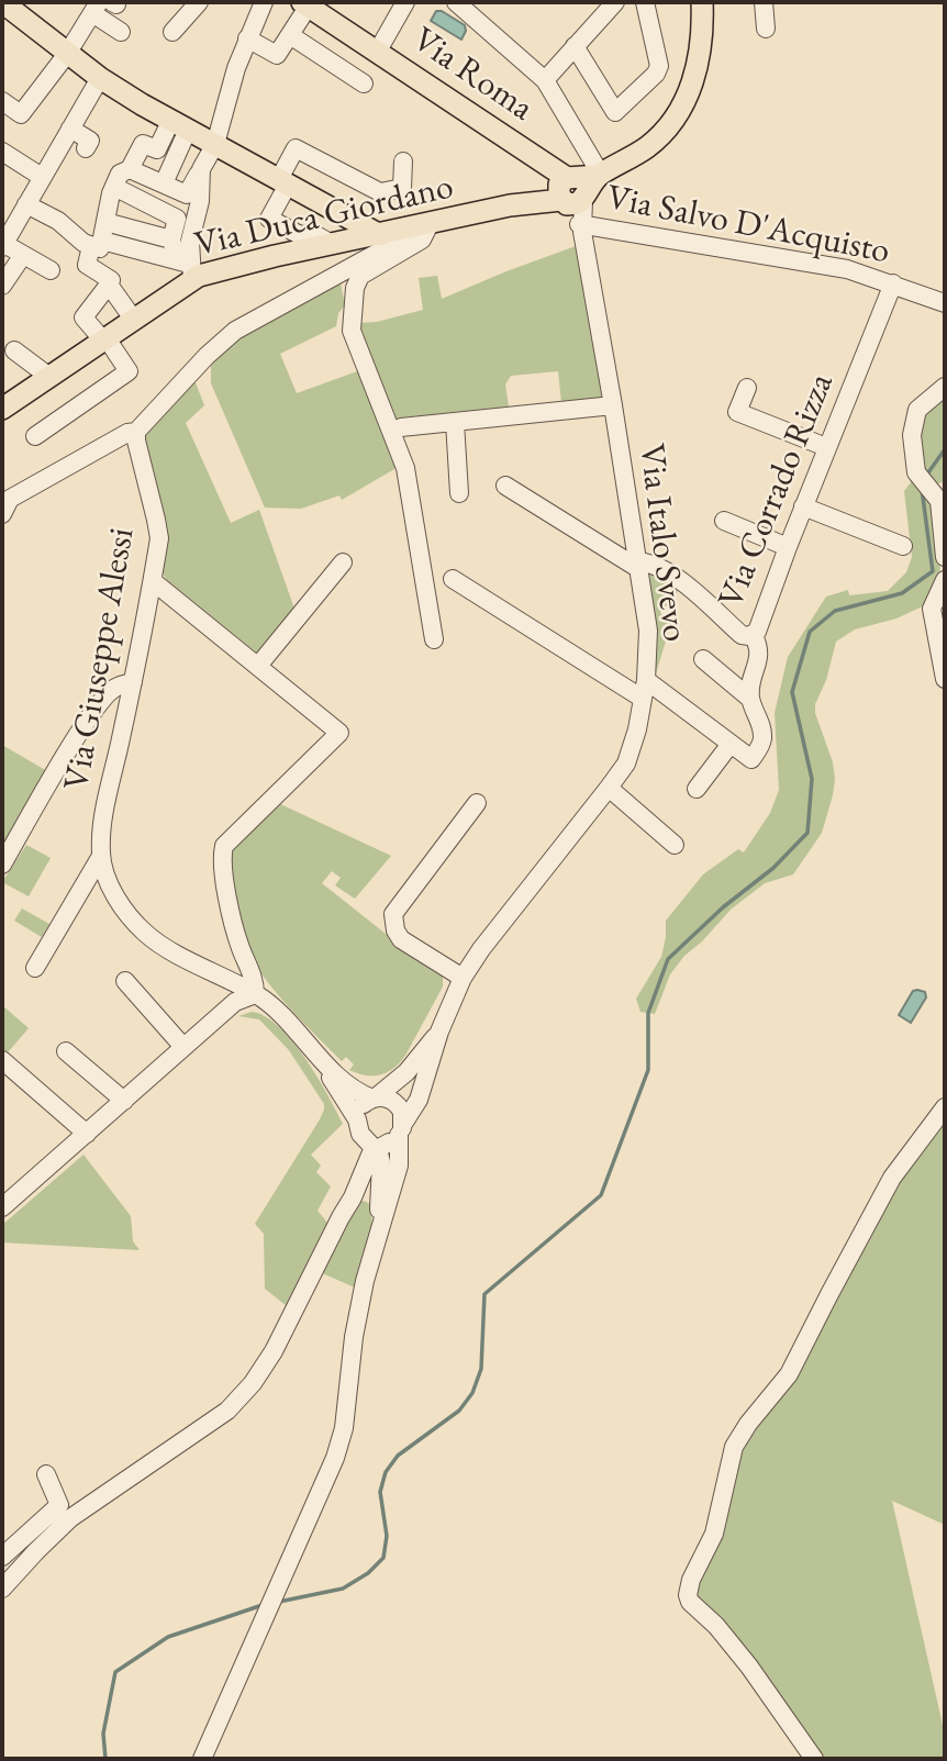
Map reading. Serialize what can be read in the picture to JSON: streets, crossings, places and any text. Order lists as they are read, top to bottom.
{
  "streets": {
    "main road": ["Via Roma", "Via Duca Giordano"],
    "street": [
      "Via Salvo D'Acquisto",
      "Via Corrado Rizza",
      "Via Italo Svevo",
      "Via Giuseppe Alessi"
    ]
  },
  "crossings": [
    ["Via Roma", "Via Duca Giordano"],
    ["Via Salvo D'Acquisto", "Via Corrado Rizza"],
    ["Via Salvo D'Acquisto", "Via Italo Svevo"],
    ["Via Corrado Rizza", "Via Italo Svevo"]
  ]
}
